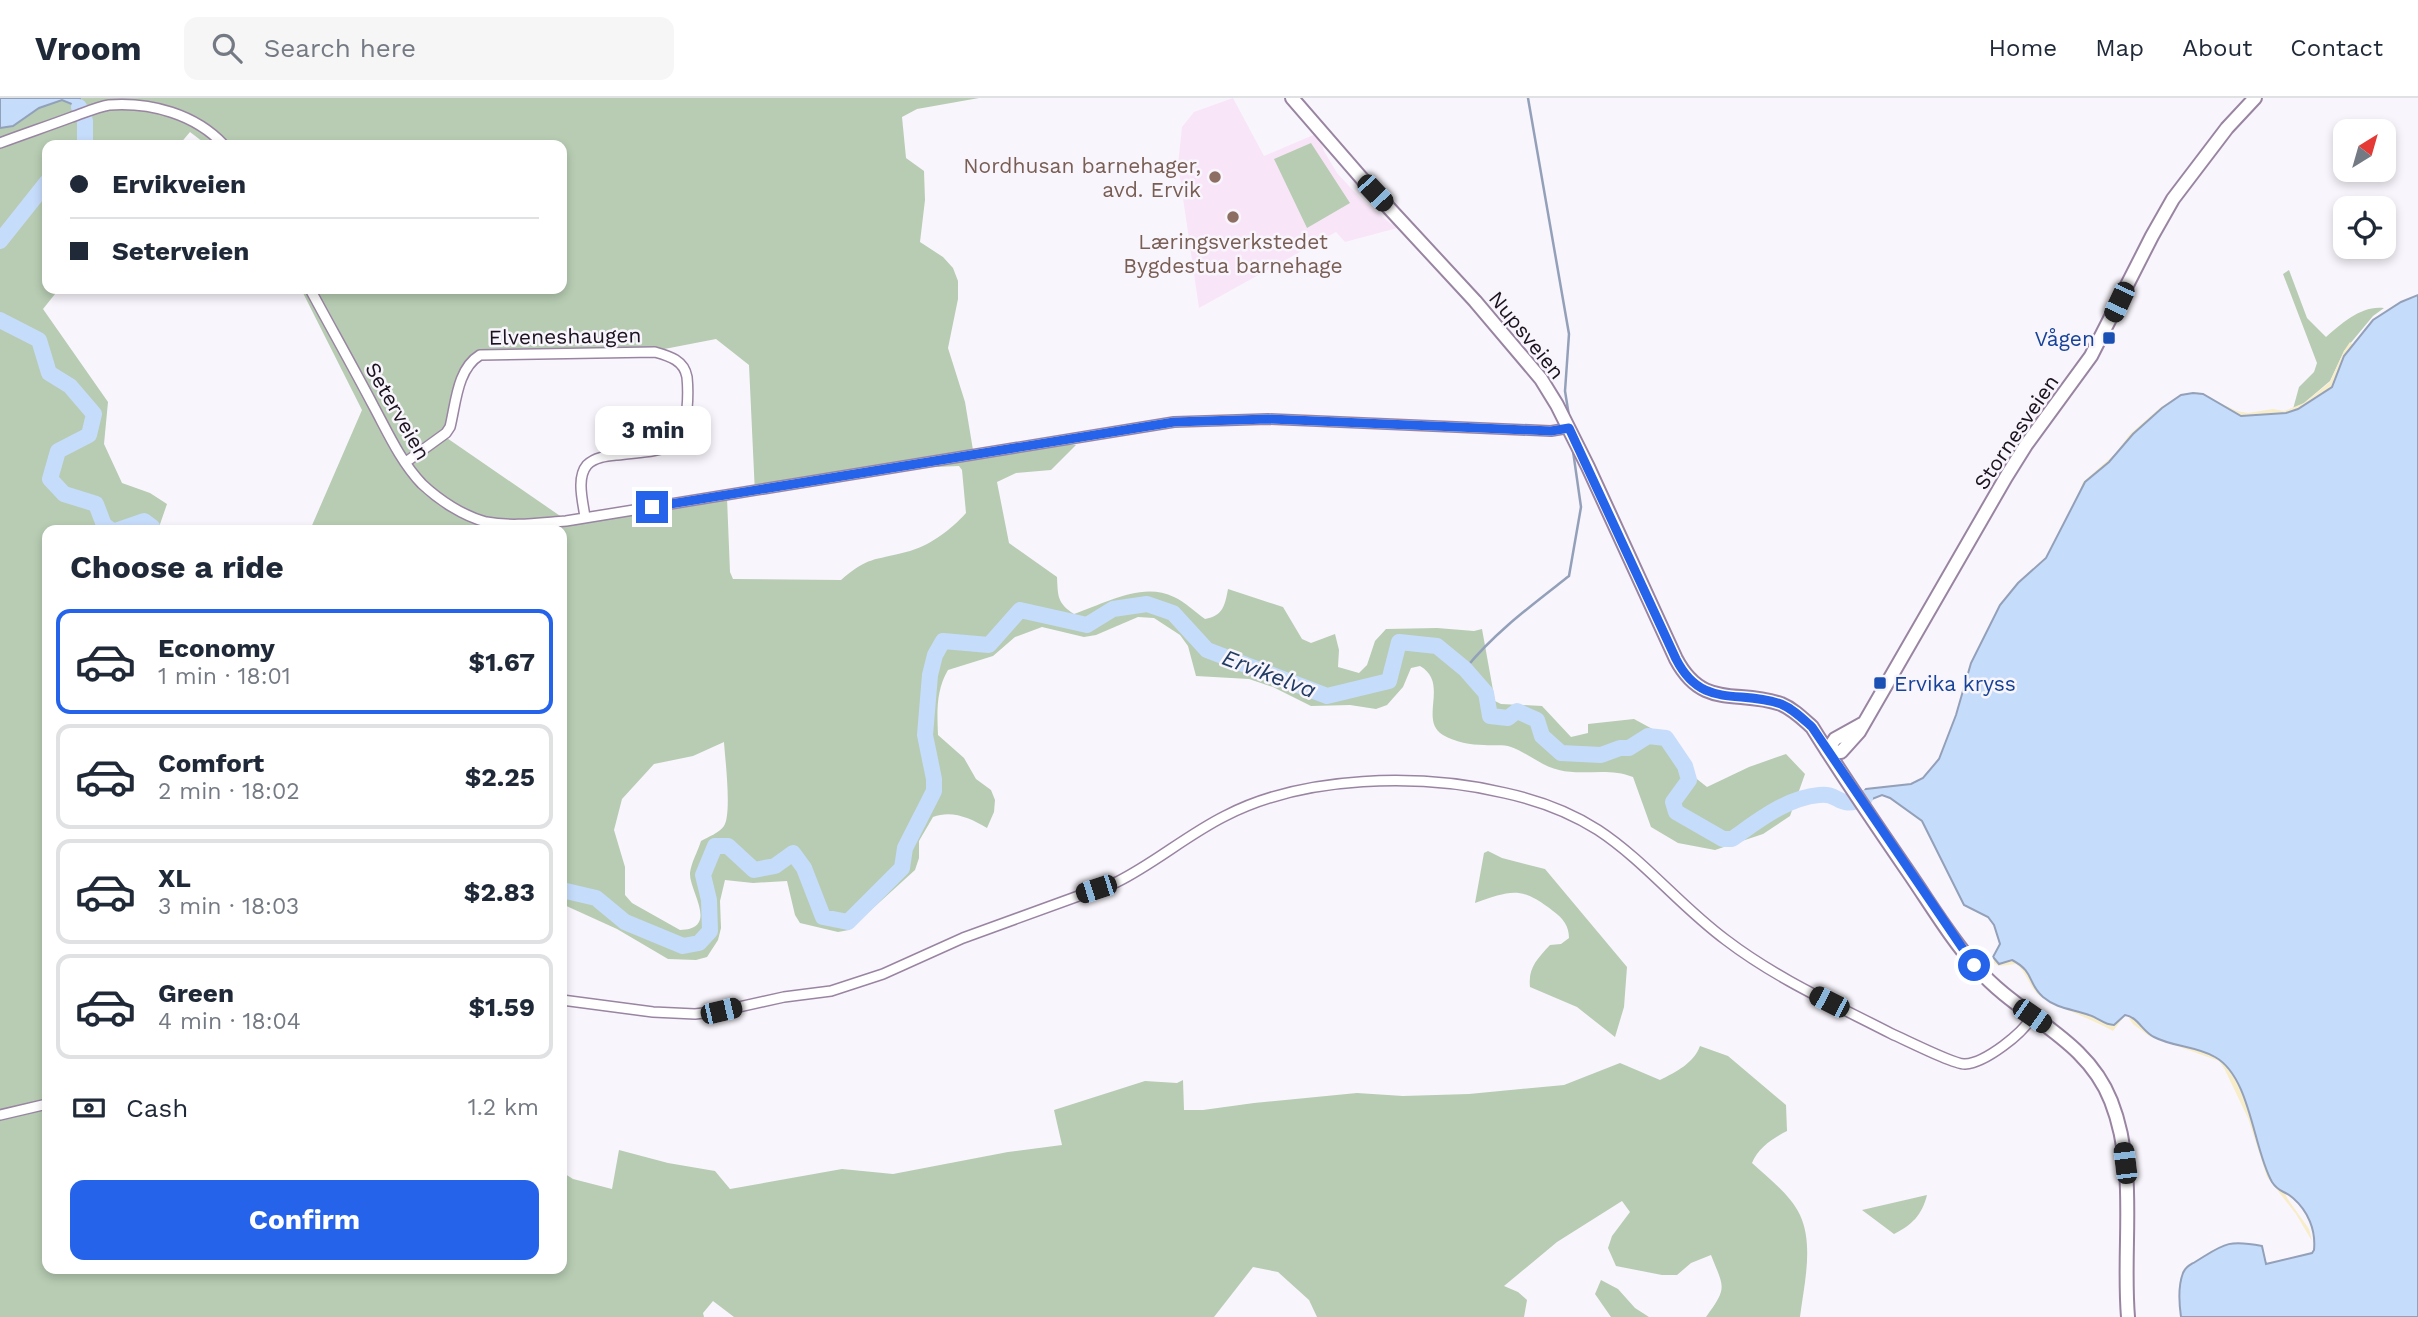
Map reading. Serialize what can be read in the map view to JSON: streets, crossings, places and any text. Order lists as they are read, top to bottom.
{
  "streets": {
    "main road": ["Nupsveien", "Stornesveien"],
    "street": ["Elveneshaugen", "Seterveien"]
  },
  "crossings": [
    ["Nupsveien", "Seterveien"],
    ["Nupsveien", "Stornesveien"],
    ["Elveneshaugen", "Seterveien"]
  ],
  "water": ["Ervikelva"],
  "places": {
    "other": ["Nordhusan barnehager, avd. Ervik", "Læringsverkstedet Bygdestua barnehage"],
    "transit": ["Vågen", "Ervika kryss"]
  },
  "north": "top right",
  "page": {
    "header": "Vroom",
    "search": "Search here",
    "nav": [
      "Home",
      "Map",
      "About",
      "Contact"
    ],
    "banner": ["Ervikveien", "Seterveien"],
    "bubble": "3 min",
    "heading": "Choose a ride",
    "list": [
      {
        "name": "Economy",
        "note": "1 min · 18:01",
        "value": "$1.67"
      },
      {
        "name": "Comfort",
        "note": "2 min · 18:02",
        "value": "$2.25"
      },
      {
        "name": "XL",
        "note": "3 min · 18:03",
        "value": "$2.83"
      },
      {
        "name": "Green",
        "note": "4 min · 18:04",
        "value": "$1.59"
      }
    ],
    "pay": ["Cash", "1.2 km"],
    "buttons": "Confirm"
  }
}
